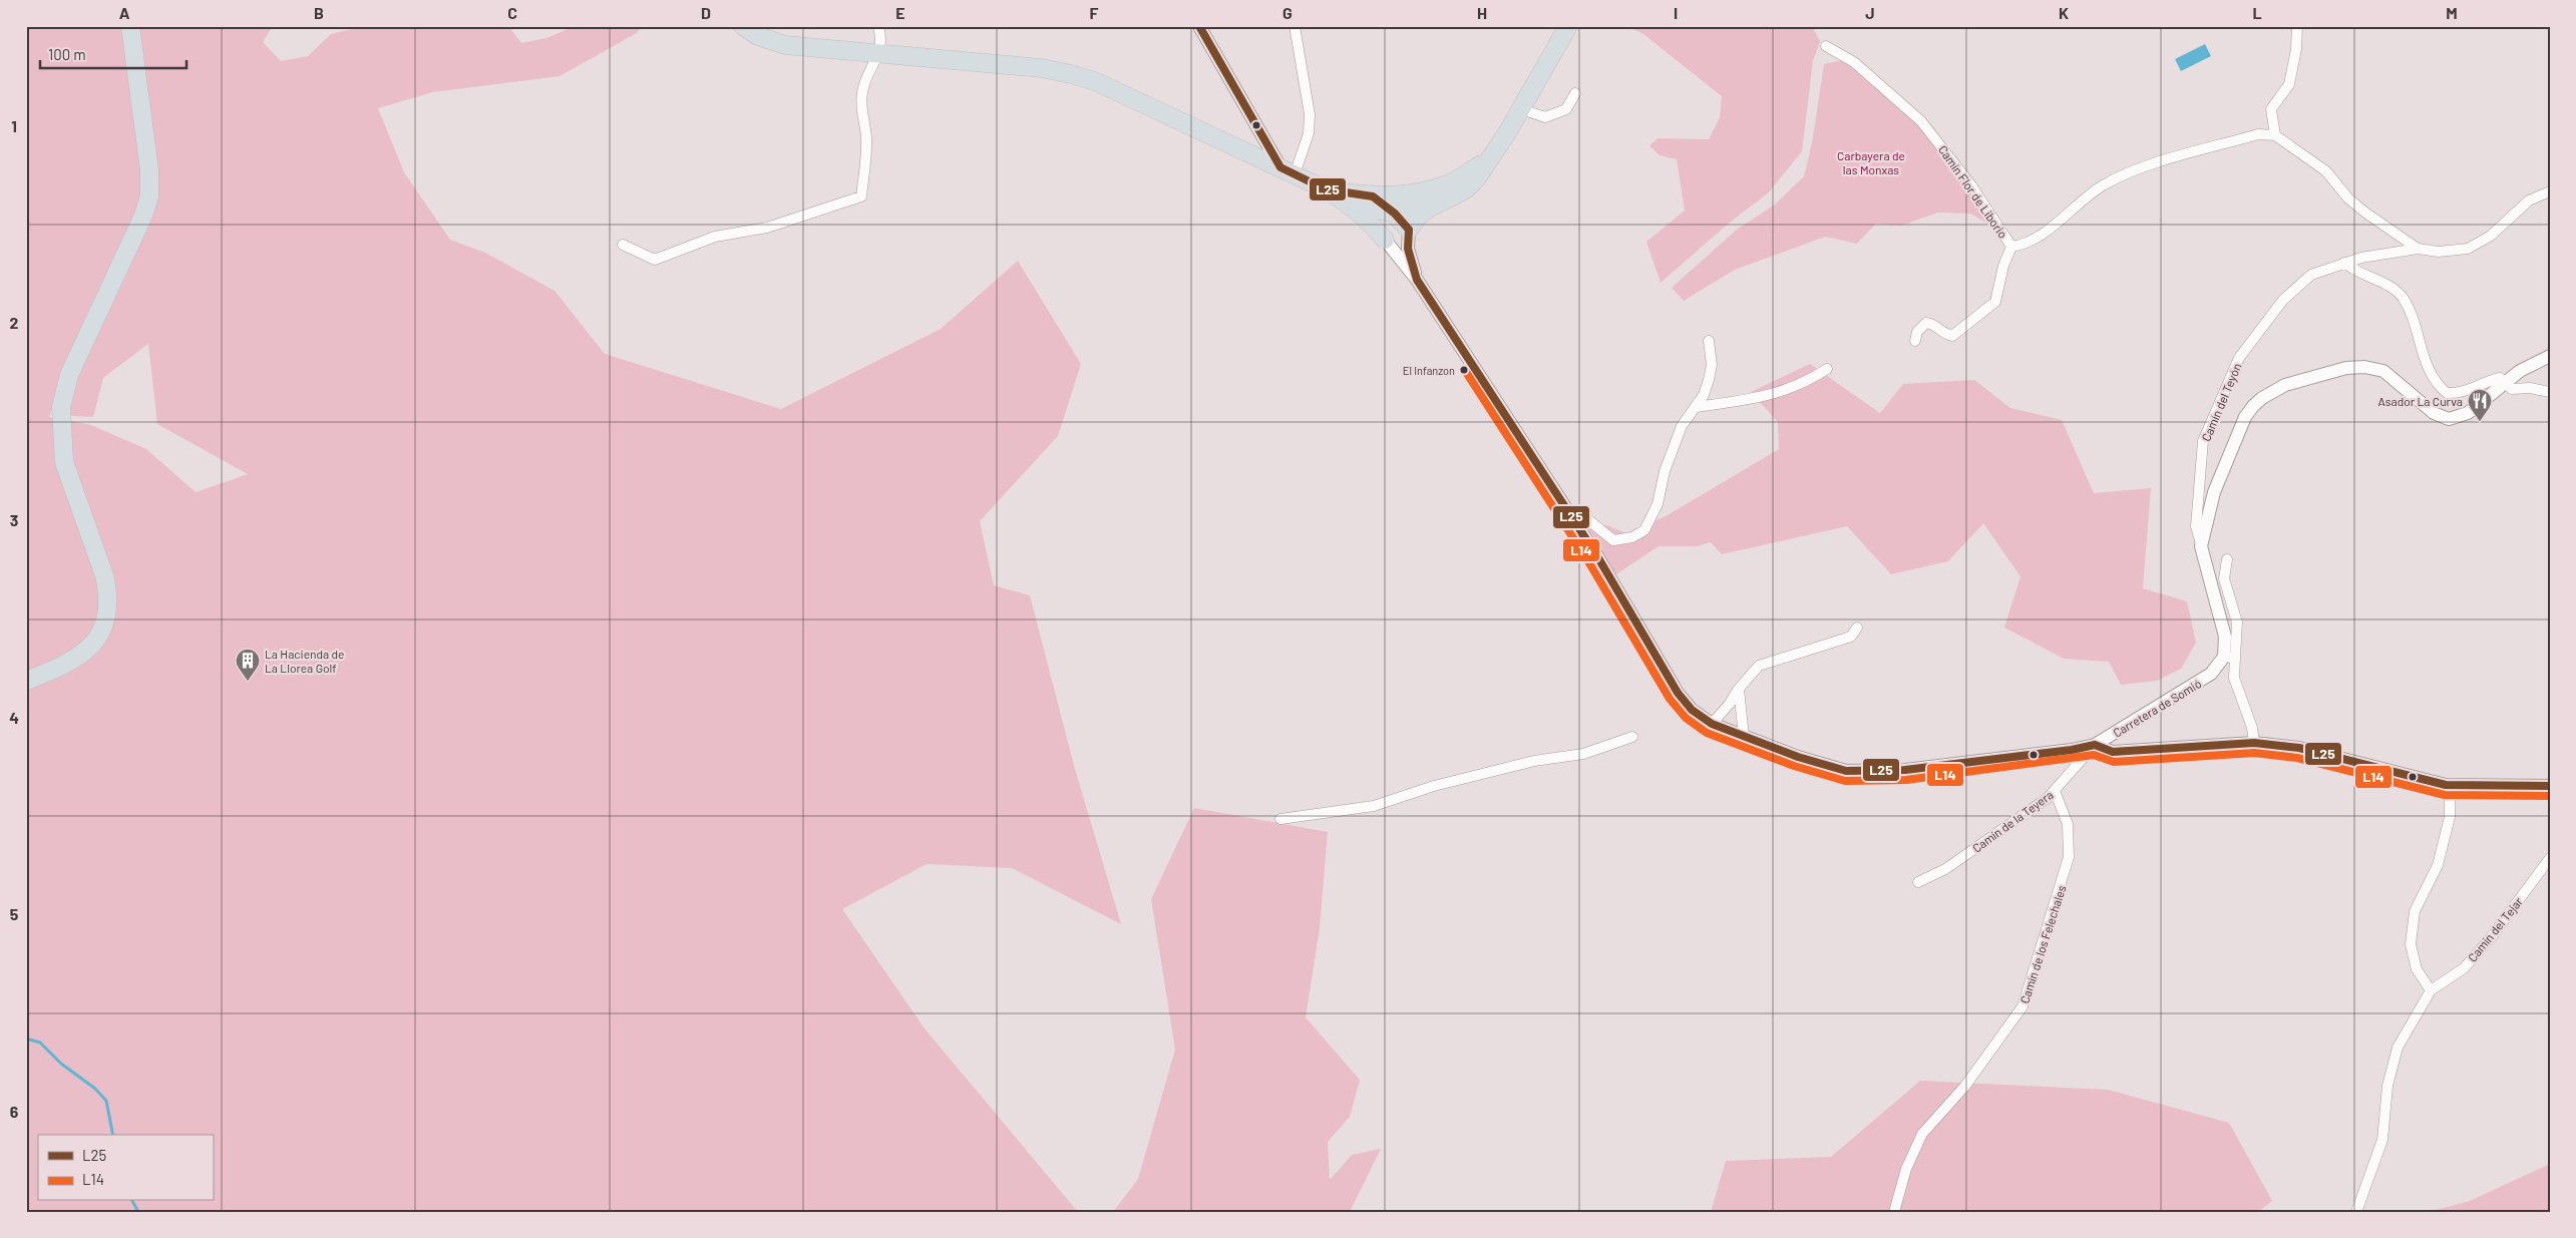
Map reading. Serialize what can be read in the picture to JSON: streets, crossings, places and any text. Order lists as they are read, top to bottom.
{
  "streets": {
    "street": [
      "Camín Flor de Liborio",
      "Camín del Teyón",
      "Carretera de Somió",
      "Camín de la Teyera",
      "Camín del Tejar",
      "Camín de los Felechales"
    ]
  },
  "crossings": [
    ["Carretera de Somió", "Camín de la Teyera"],
    ["Camín de la Teyera", "Camín de los Felechales"]
  ],
  "parks": ["Carbayera de las Monxas"],
  "places": {
    "other": ["El Infanzon"],
    "restaurant": ["Asador La Curva"],
    "building": ["La Hacienda de La Llorea Golf"]
  },
  "lines": ["transit line L25", "transit line L14"],
  "legend": ["L25", "L14"],
  "scale_bar": "100 m",
  "grid": {
    "columns": [
      "A",
      "B",
      "C",
      "D",
      "E",
      "F",
      "G",
      "H",
      "I",
      "J",
      "K",
      "L",
      "M"
    ],
    "rows": [
      "1",
      "2",
      "3",
      "4",
      "5",
      "6"
    ]
  }
}
